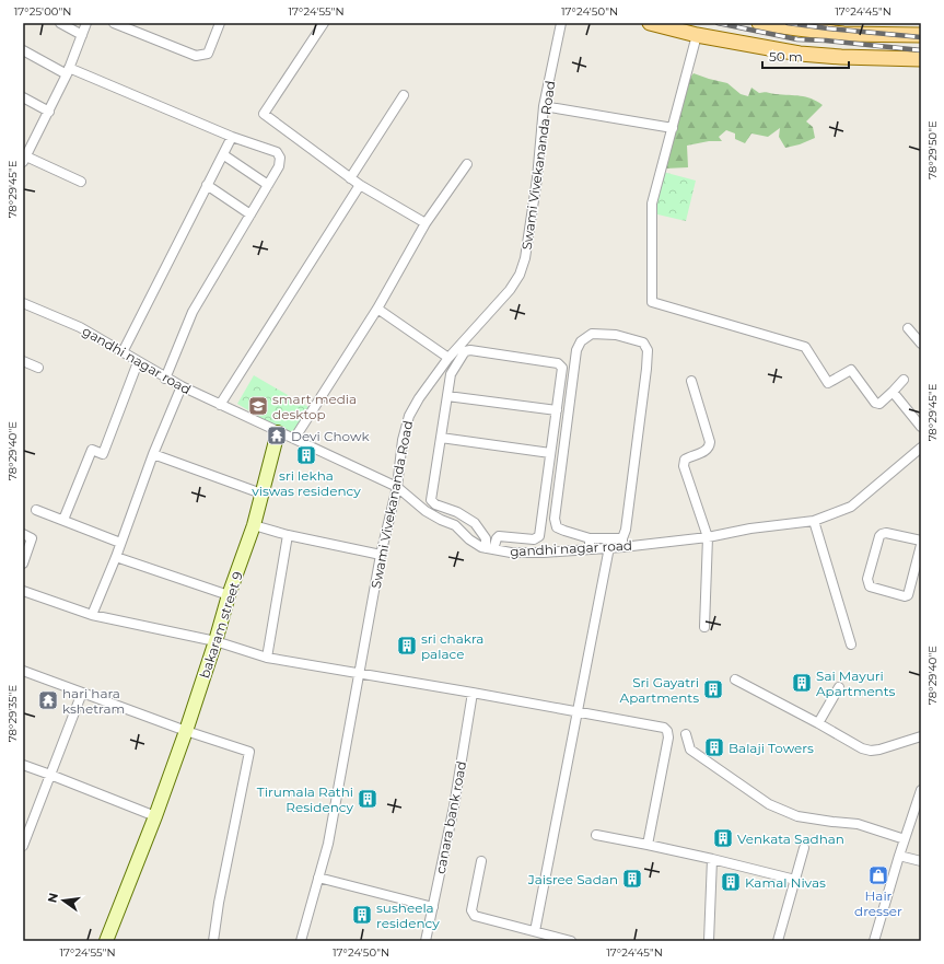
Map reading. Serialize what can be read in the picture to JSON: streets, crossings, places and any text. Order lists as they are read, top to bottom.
{
  "streets": {
    "street": [
      "Swami Vivekananda Road",
      "gandhi nagar road",
      "bakaram street 9",
      "canara bank road"
    ]
  },
  "crossings": [
    ["Swami Vivekananda Road", "gandhi nagar road"],
    ["gandhi nagar road", "bakaram street 9"]
  ],
  "places": {
    "school or university": ["smart media desktop"],
    "temple": ["Devi Chowk", "hari hara kshetram"],
    "building": [
      "sri lekha viswas residency",
      "sri chakra palace",
      "Sai Mayuri Apartments",
      "Sri Gayatri Apartments",
      "Balaji Towers",
      "Tirumala Rathi Residency",
      "Venkata Sadhan",
      "Jaisree Sadan",
      "Kamal Nivas",
      "susheela residency"
    ],
    "shop": ["Hair dresser"]
  },
  "scale_bar": "50 m",
  "north": "left",
  "coordinates": [
    "17°25'00\"N",
    "17°24'55\"N",
    "17°24'50\"N",
    "17°24'45\"N",
    "78°29'50\"E",
    "78°29'45\"E",
    "78°29'40\"E",
    "78°29'35\"E"
  ]
}
